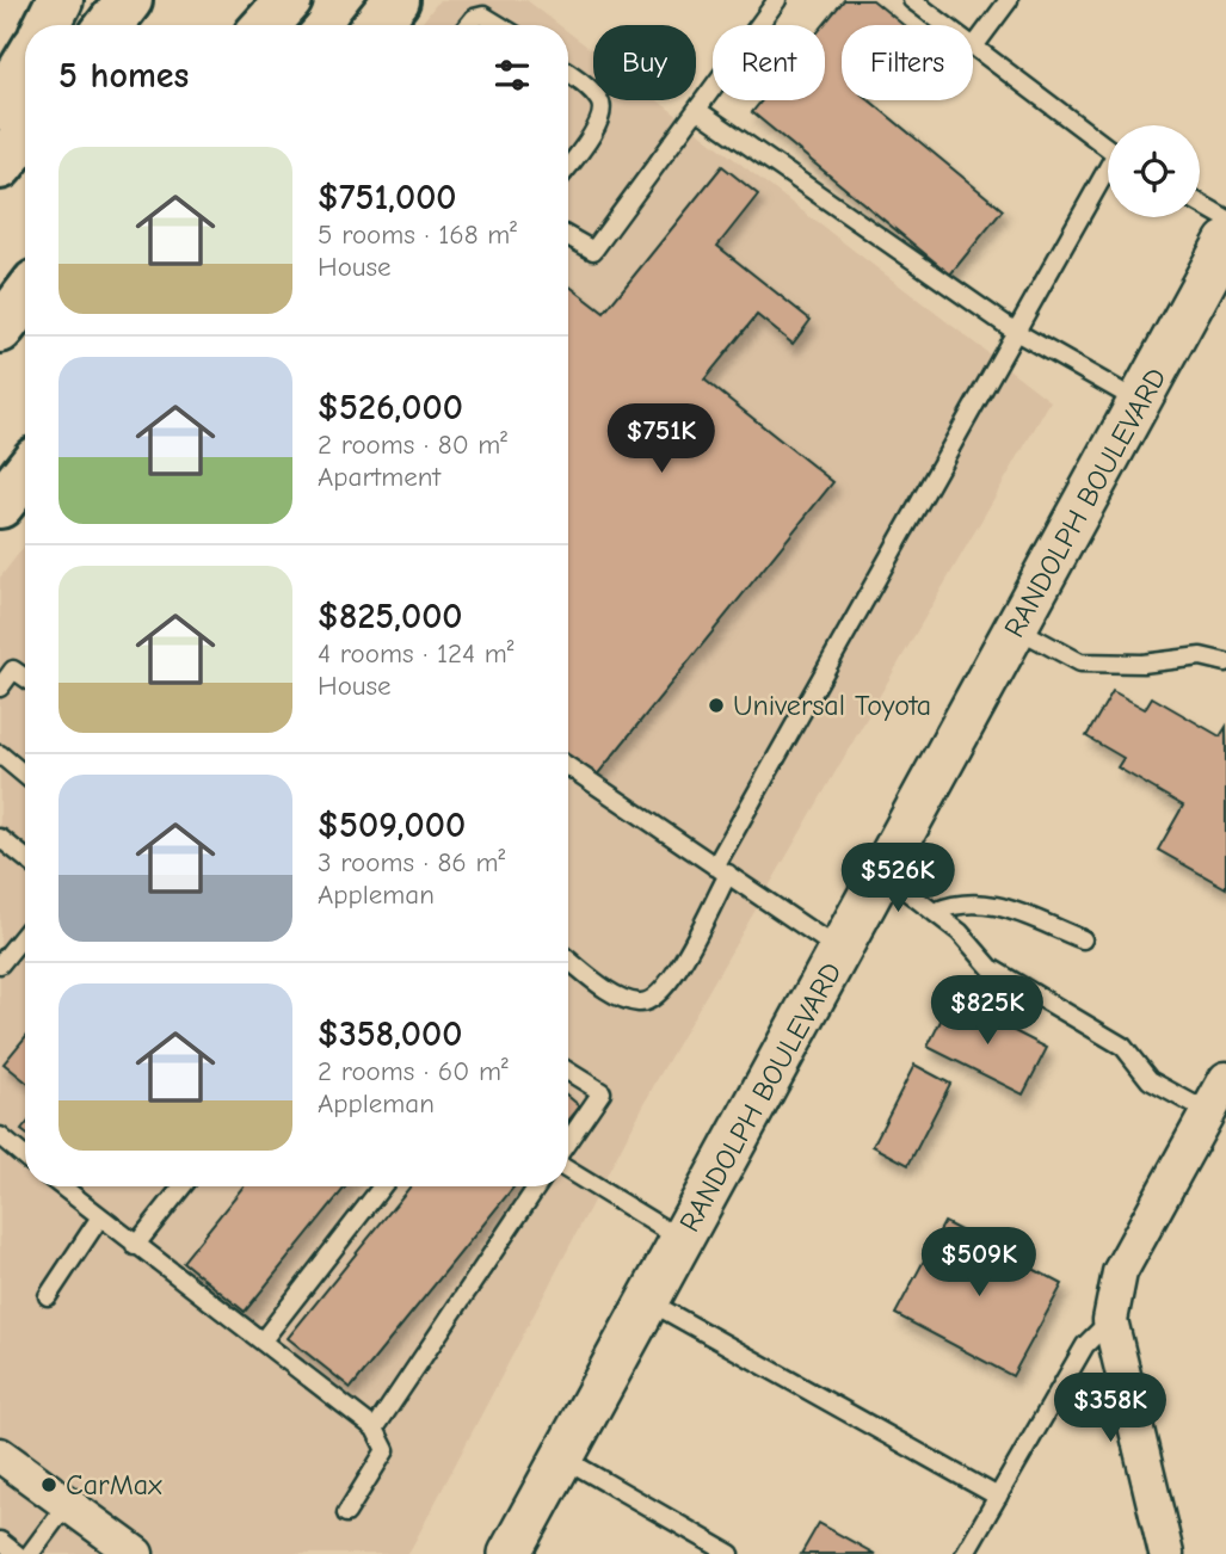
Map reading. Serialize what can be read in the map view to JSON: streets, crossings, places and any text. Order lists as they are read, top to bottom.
{
  "streets": {
    "street": ["RANDOLPH BOULEVARD"]
  },
  "places": ["Universal Toyota", "CarMax"],
  "page": {
    "chip": ["Buy", "Rent", "Filters"],
    "heading": "5 homes",
    "list": [
      {
        "name": "$751,000",
        "note": "5 rooms · 168 m² · House"
      },
      {
        "name": "$526,000",
        "note": "2 rooms · 80 m² · Apartment"
      },
      {
        "name": "$825,000",
        "note": "4 rooms · 124 m² · House"
      },
      {
        "name": "$509,000",
        "note": "3 rooms · 86 m² · Appleman"
      },
      {
        "name": "$358,000",
        "note": "2 rooms · 60 m² · Appleman"
      }
    ],
    "price": [
      "$751K",
      "$526K",
      "$825K",
      "$509K",
      "$358K"
    ]
  }
}
